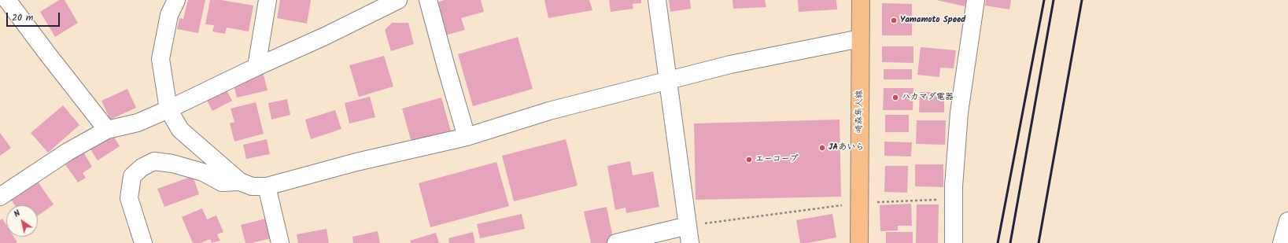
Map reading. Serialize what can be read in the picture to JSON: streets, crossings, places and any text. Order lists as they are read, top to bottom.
{
  "streets": {
    "main road": ["崎森隼人線"]
  },
  "places": [
    "Yamamoto Speed",
    "ハカマダ電器",
    "JAあいら",
    "エーコープ"
  ],
  "scale_bar": "20 m",
  "north": "top left"
}
